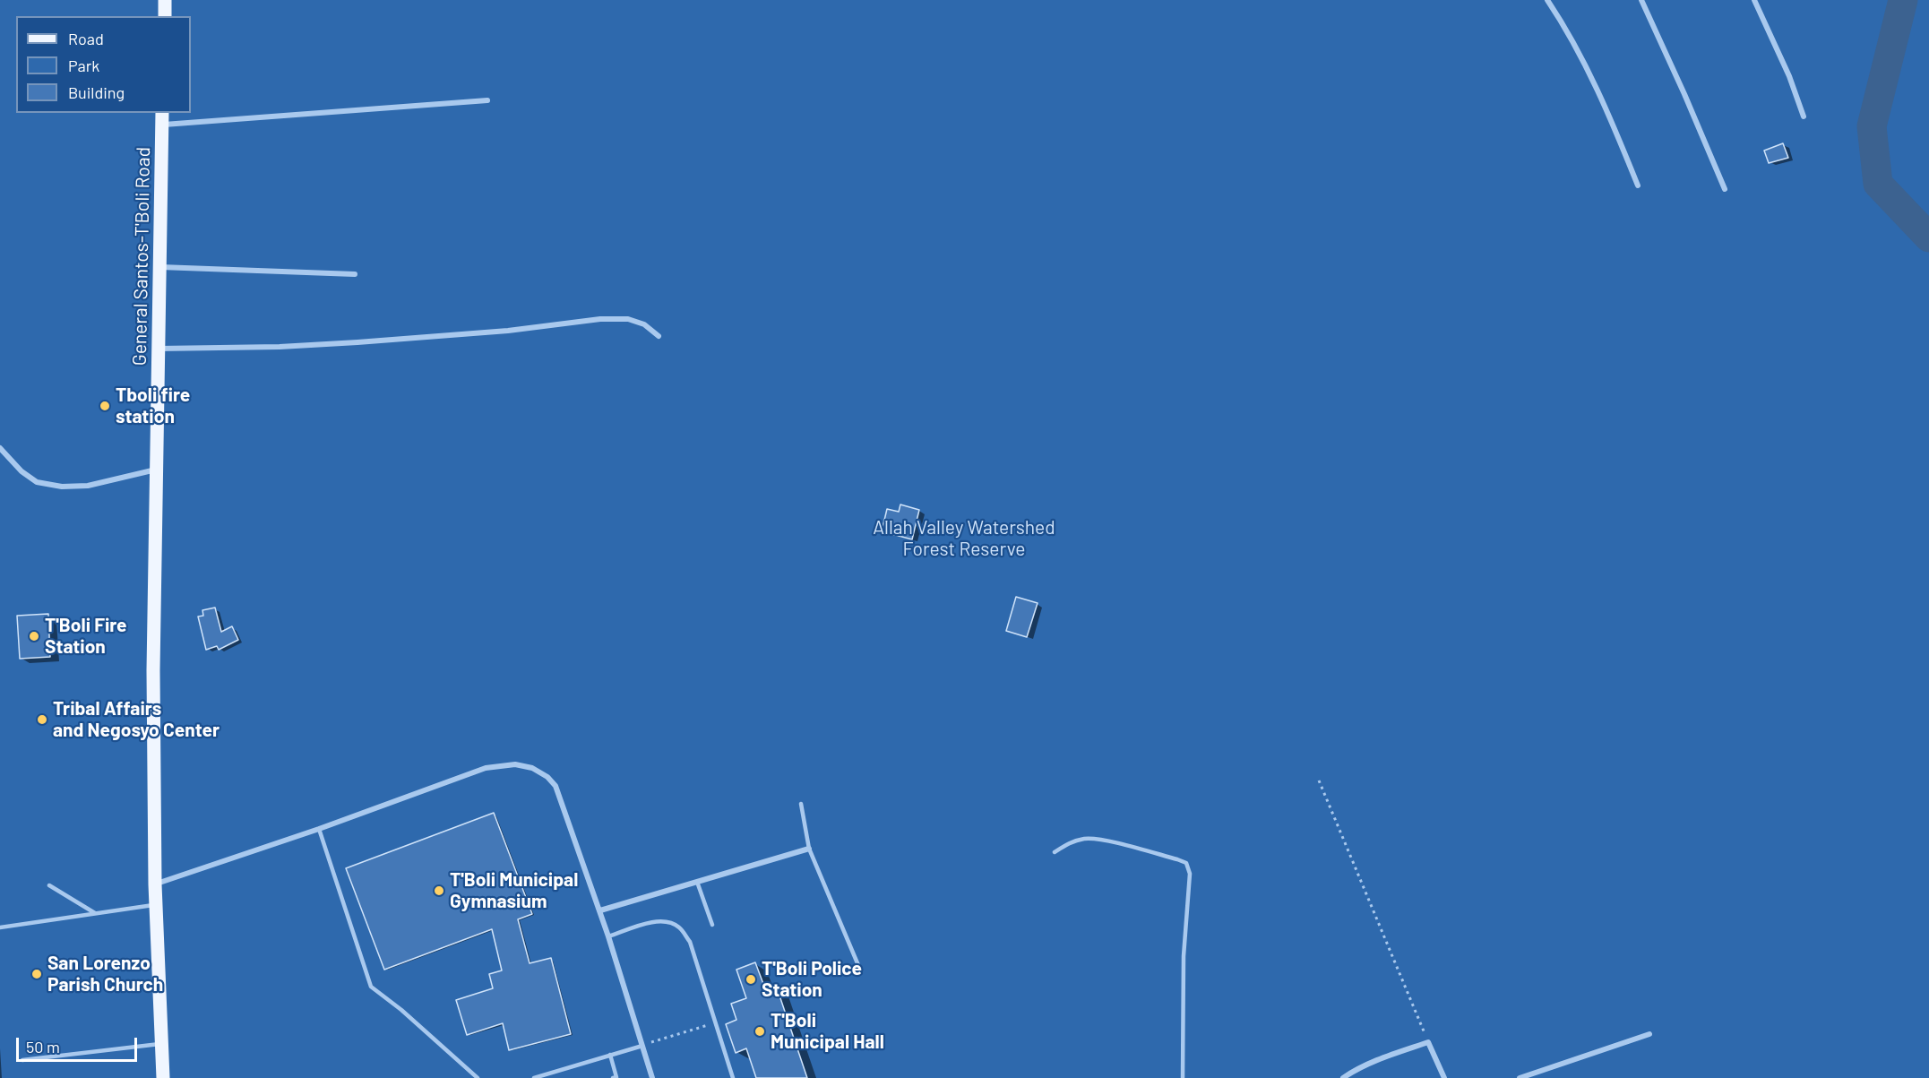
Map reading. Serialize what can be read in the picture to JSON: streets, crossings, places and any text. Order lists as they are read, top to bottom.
{
  "streets": {
    "main road": ["General Santos-T'Boli Road"]
  },
  "parks": ["Allah Valley Watershed Forest Reserve"],
  "places": [
    "Tboli fire station",
    "T'Boli Fire Station",
    "Tribal Affairs and Negosyo Center",
    "T'Boli Municipal Gymnasium",
    "San Lorenzo Parish Church",
    "T'Boli Police Station",
    "T'Boli Municipal Hall"
  ],
  "legend": ["Road", "Park", "Building"],
  "scale_bar": "50 m"
}
